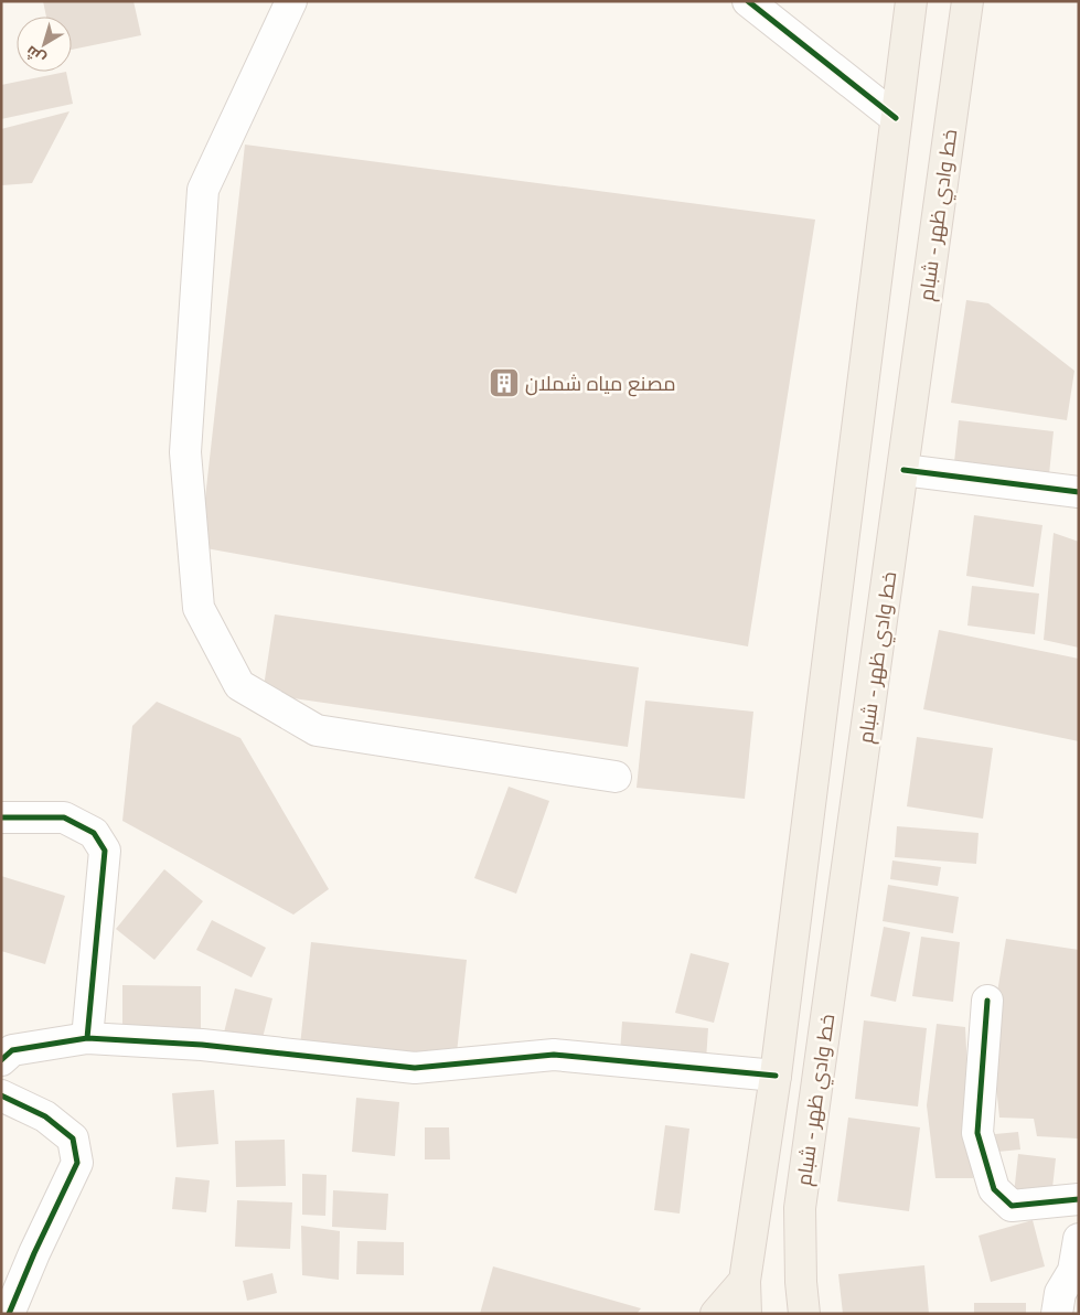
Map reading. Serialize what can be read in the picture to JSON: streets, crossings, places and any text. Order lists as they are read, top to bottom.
{
  "streets": {
    "main road": ["خط وادي ظهر - شبام"]
  },
  "places": {
    "building": ["مصنع مياه شملان"]
  },
  "north": "bottom left"
}
